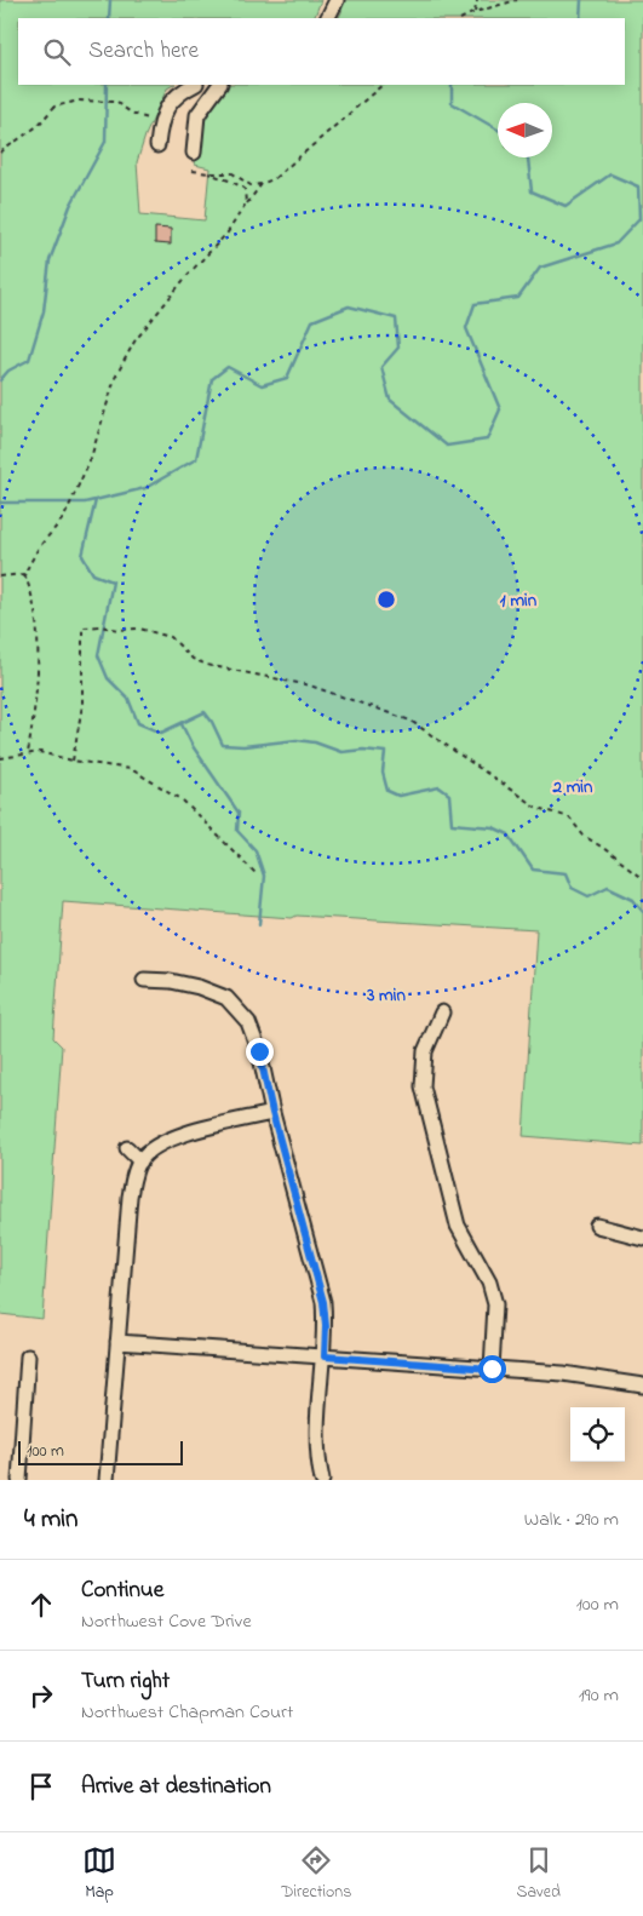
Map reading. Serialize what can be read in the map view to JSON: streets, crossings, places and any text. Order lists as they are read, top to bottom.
{
  "scale_bar": "100 m",
  "north": "left",
  "page": {
    "search": "Search here",
    "scale": "100 m",
    "heading": ["4 min", "Walk · 290 m"],
    "list": [
      ["Continue", "Northwest Cove Drive", "100 m"],
      ["Turn right", "Northwest Chapman Court", "190 m"],
      "Arrive at destination"
    ],
    "nav": ["Map", "Directions", "Saved"]
  },
  "rings": ["1 min", "2 min", "3 min"]
}
